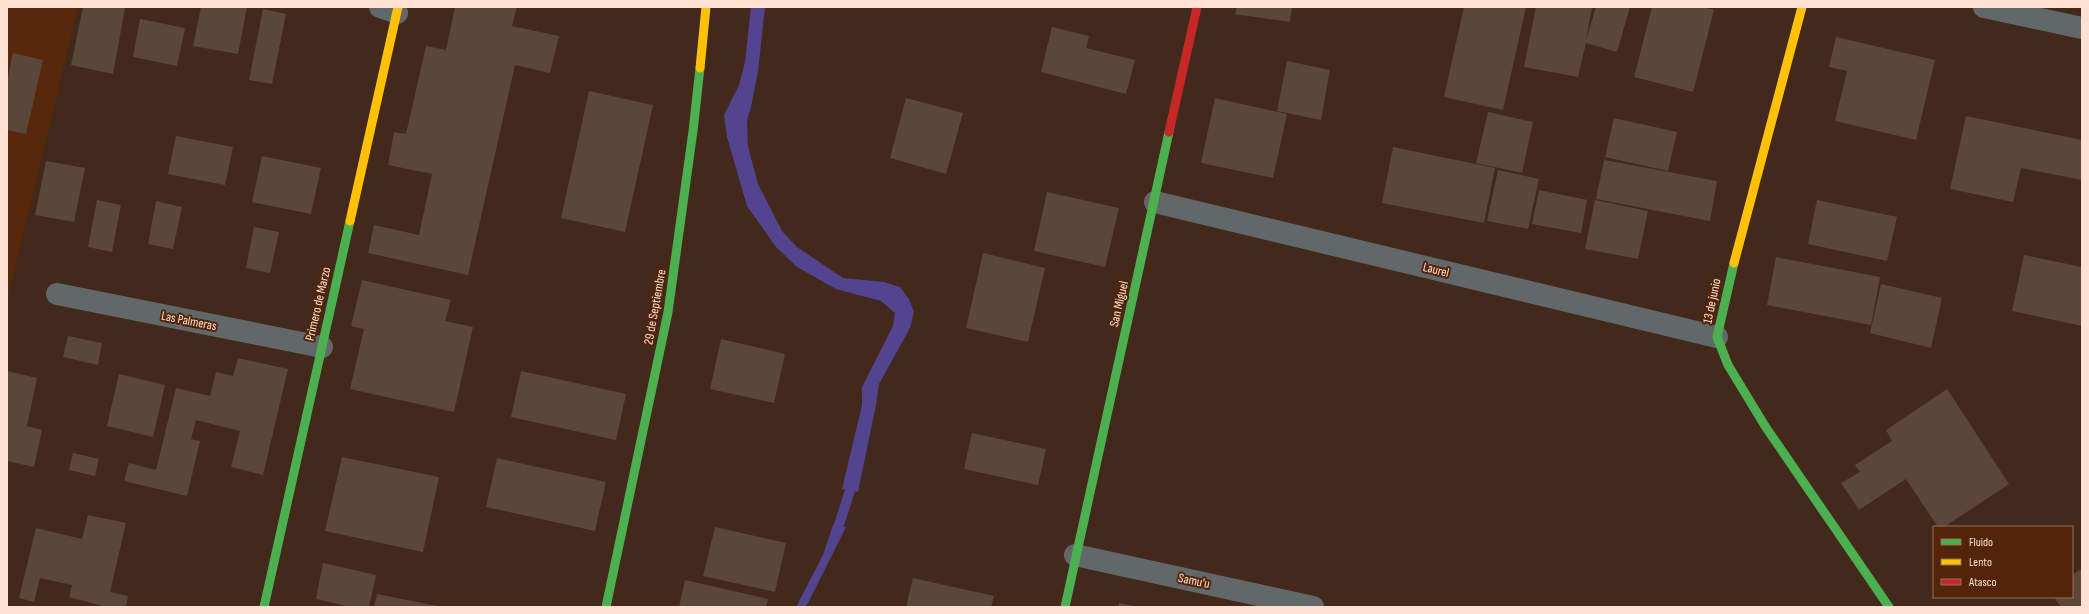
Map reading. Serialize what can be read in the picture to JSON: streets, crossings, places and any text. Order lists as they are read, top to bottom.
{
  "streets": {
    "street": [
      "Laurel",
      "13 de junio",
      "Primero de Marzo",
      "San Miguel",
      "29 de Septiembre",
      "Las Palmeras",
      "Samu'u"
    ]
  },
  "crossings": [
    ["Laurel", "13 de junio"],
    ["Laurel", "San Miguel"],
    ["Primero de Marzo", "Las Palmeras"],
    ["San Miguel", "Samu'u"]
  ],
  "legend": ["Fluido", "Lento", "Atasco"]
}
